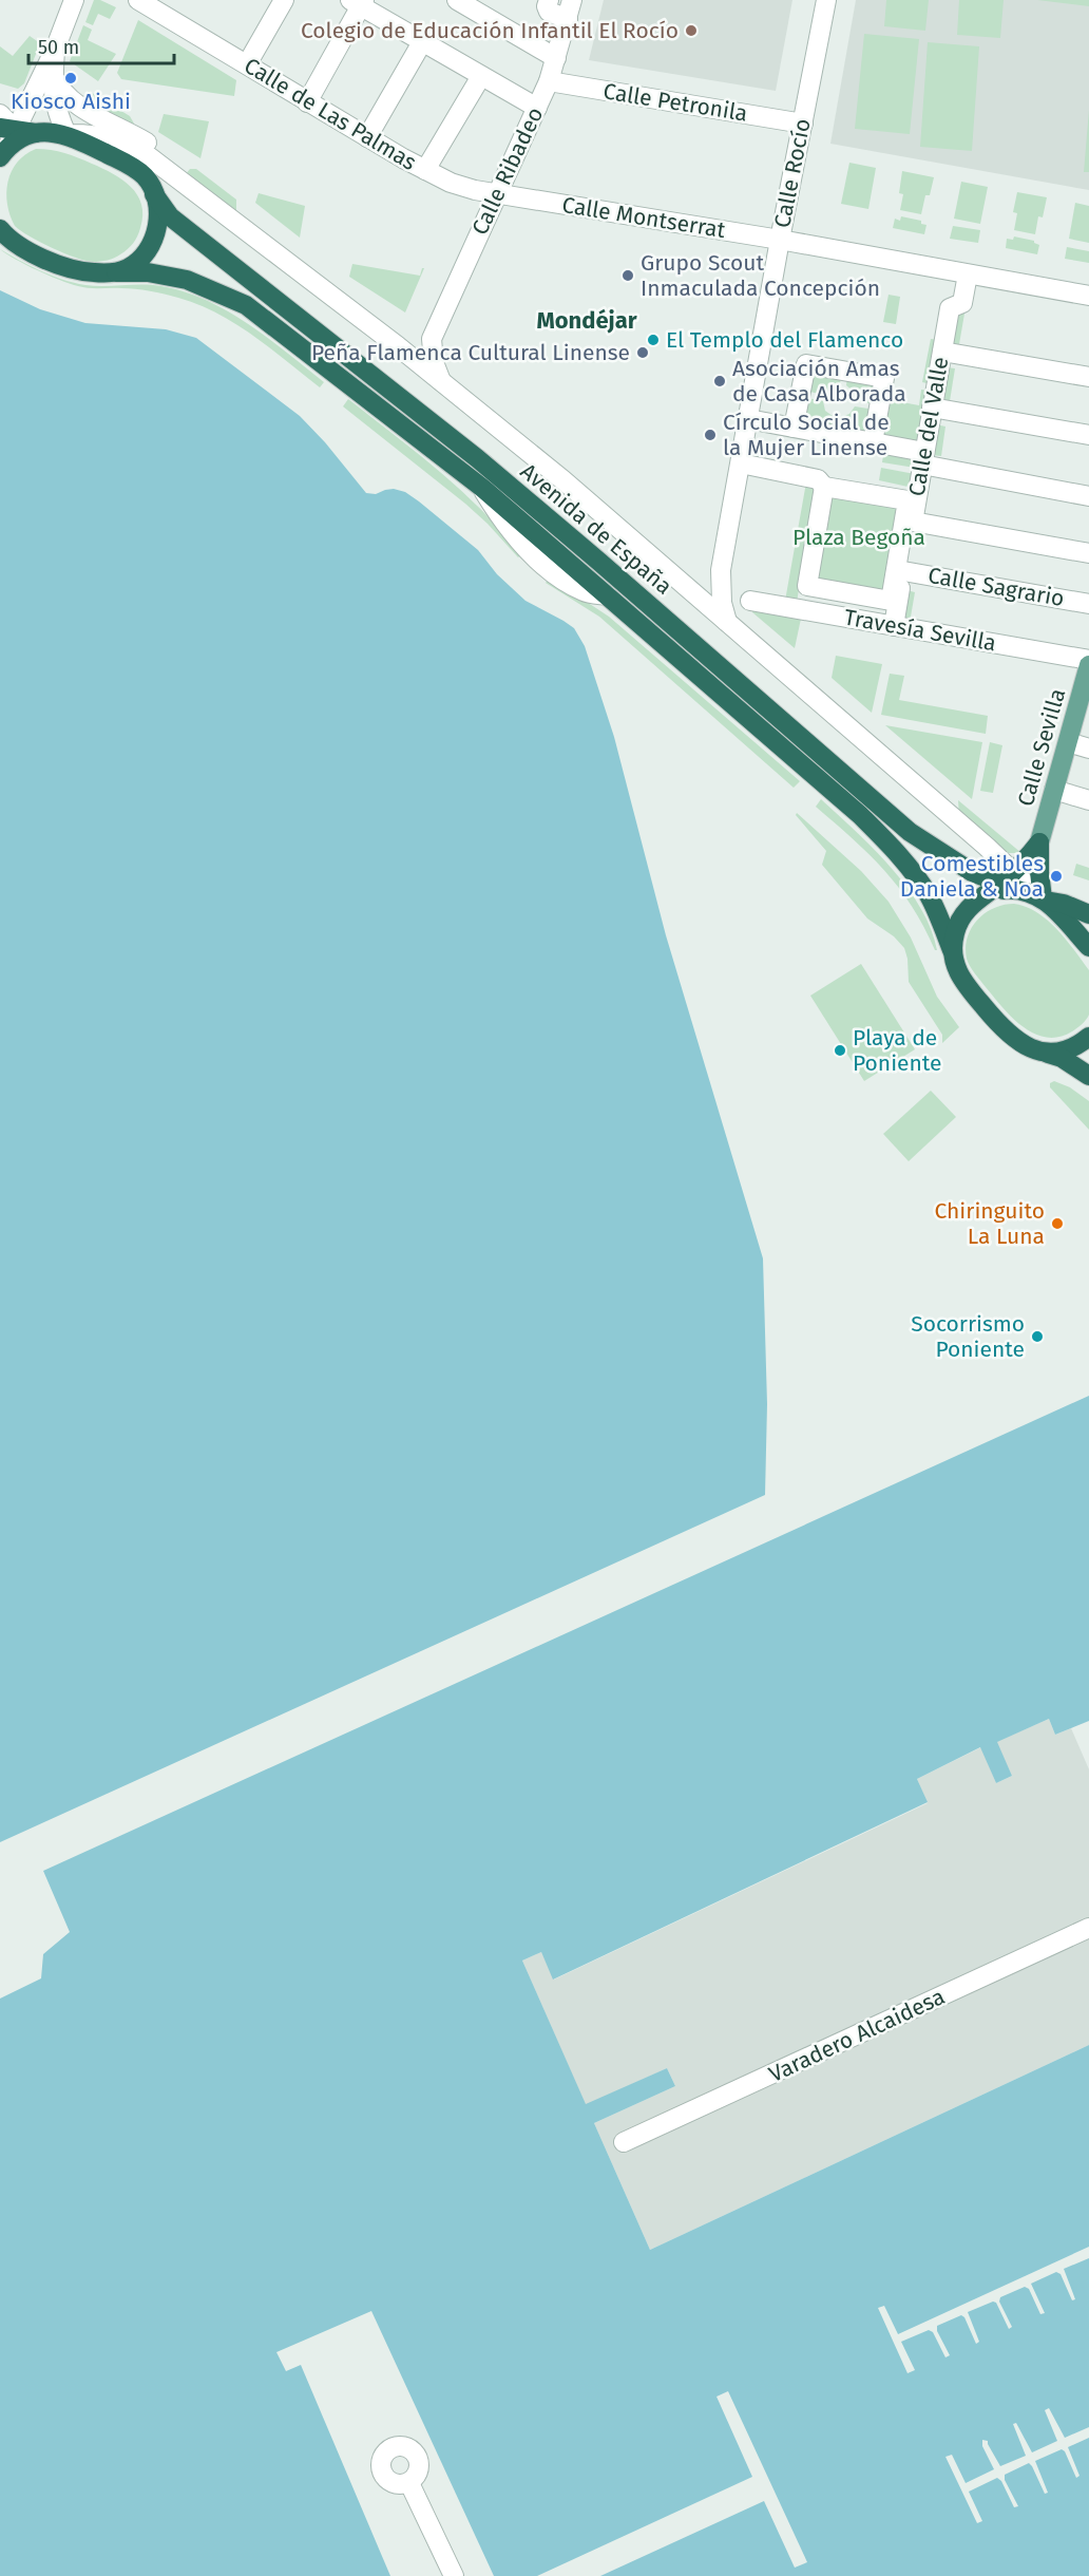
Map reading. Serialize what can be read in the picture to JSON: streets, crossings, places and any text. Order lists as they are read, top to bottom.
{
  "streets": {
    "highway": ["Avenida de España"],
    "main road": ["Calle Sevilla"],
    "street": [
      "Calle Petronila",
      "Calle de Las Palmas",
      "Calle Ribadeo",
      "Calle Rocío",
      "Calle Montserrat",
      "Calle del Valle",
      "Calle Sagrario",
      "Travesía Sevilla",
      "Varadero Alcaidesa"
    ]
  },
  "crossings": [
    ["Calle Petronila", "Calle Ribadeo"],
    ["Calle Petronila", "Calle Rocío"],
    ["Calle de Las Palmas", "Calle Ribadeo"],
    ["Calle de Las Palmas", "Calle Montserrat"],
    ["Calle Ribadeo", "Calle Montserrat"],
    ["Calle Rocío", "Calle Montserrat"],
    ["Calle Rocío", "Avenida de España"],
    ["Calle Montserrat", "Calle del Valle"],
    ["Calle del Valle", "Calle Sagrario"],
    ["Calle del Valle", "Travesía Sevilla"]
  ],
  "districts": ["Mondéjar"],
  "parks": ["Plaza Begoña"],
  "places": [
    "Colegio de Educación Infantil El Rocío",
    "Kiosco Aishi",
    "Grupo Scout Inmaculada Concepción",
    "El Templo del Flamenco",
    "Peña Flamenca Cultural Linense",
    "Asociación Amas de Casa Alborada",
    "Círculo Social de la Mujer Linense",
    "Comestibles Daniela & Noa",
    "Playa de Poniente",
    "Chiringuito La Luna",
    "Socorrismo Poniente"
  ],
  "scale_bar": "50 m"
}
